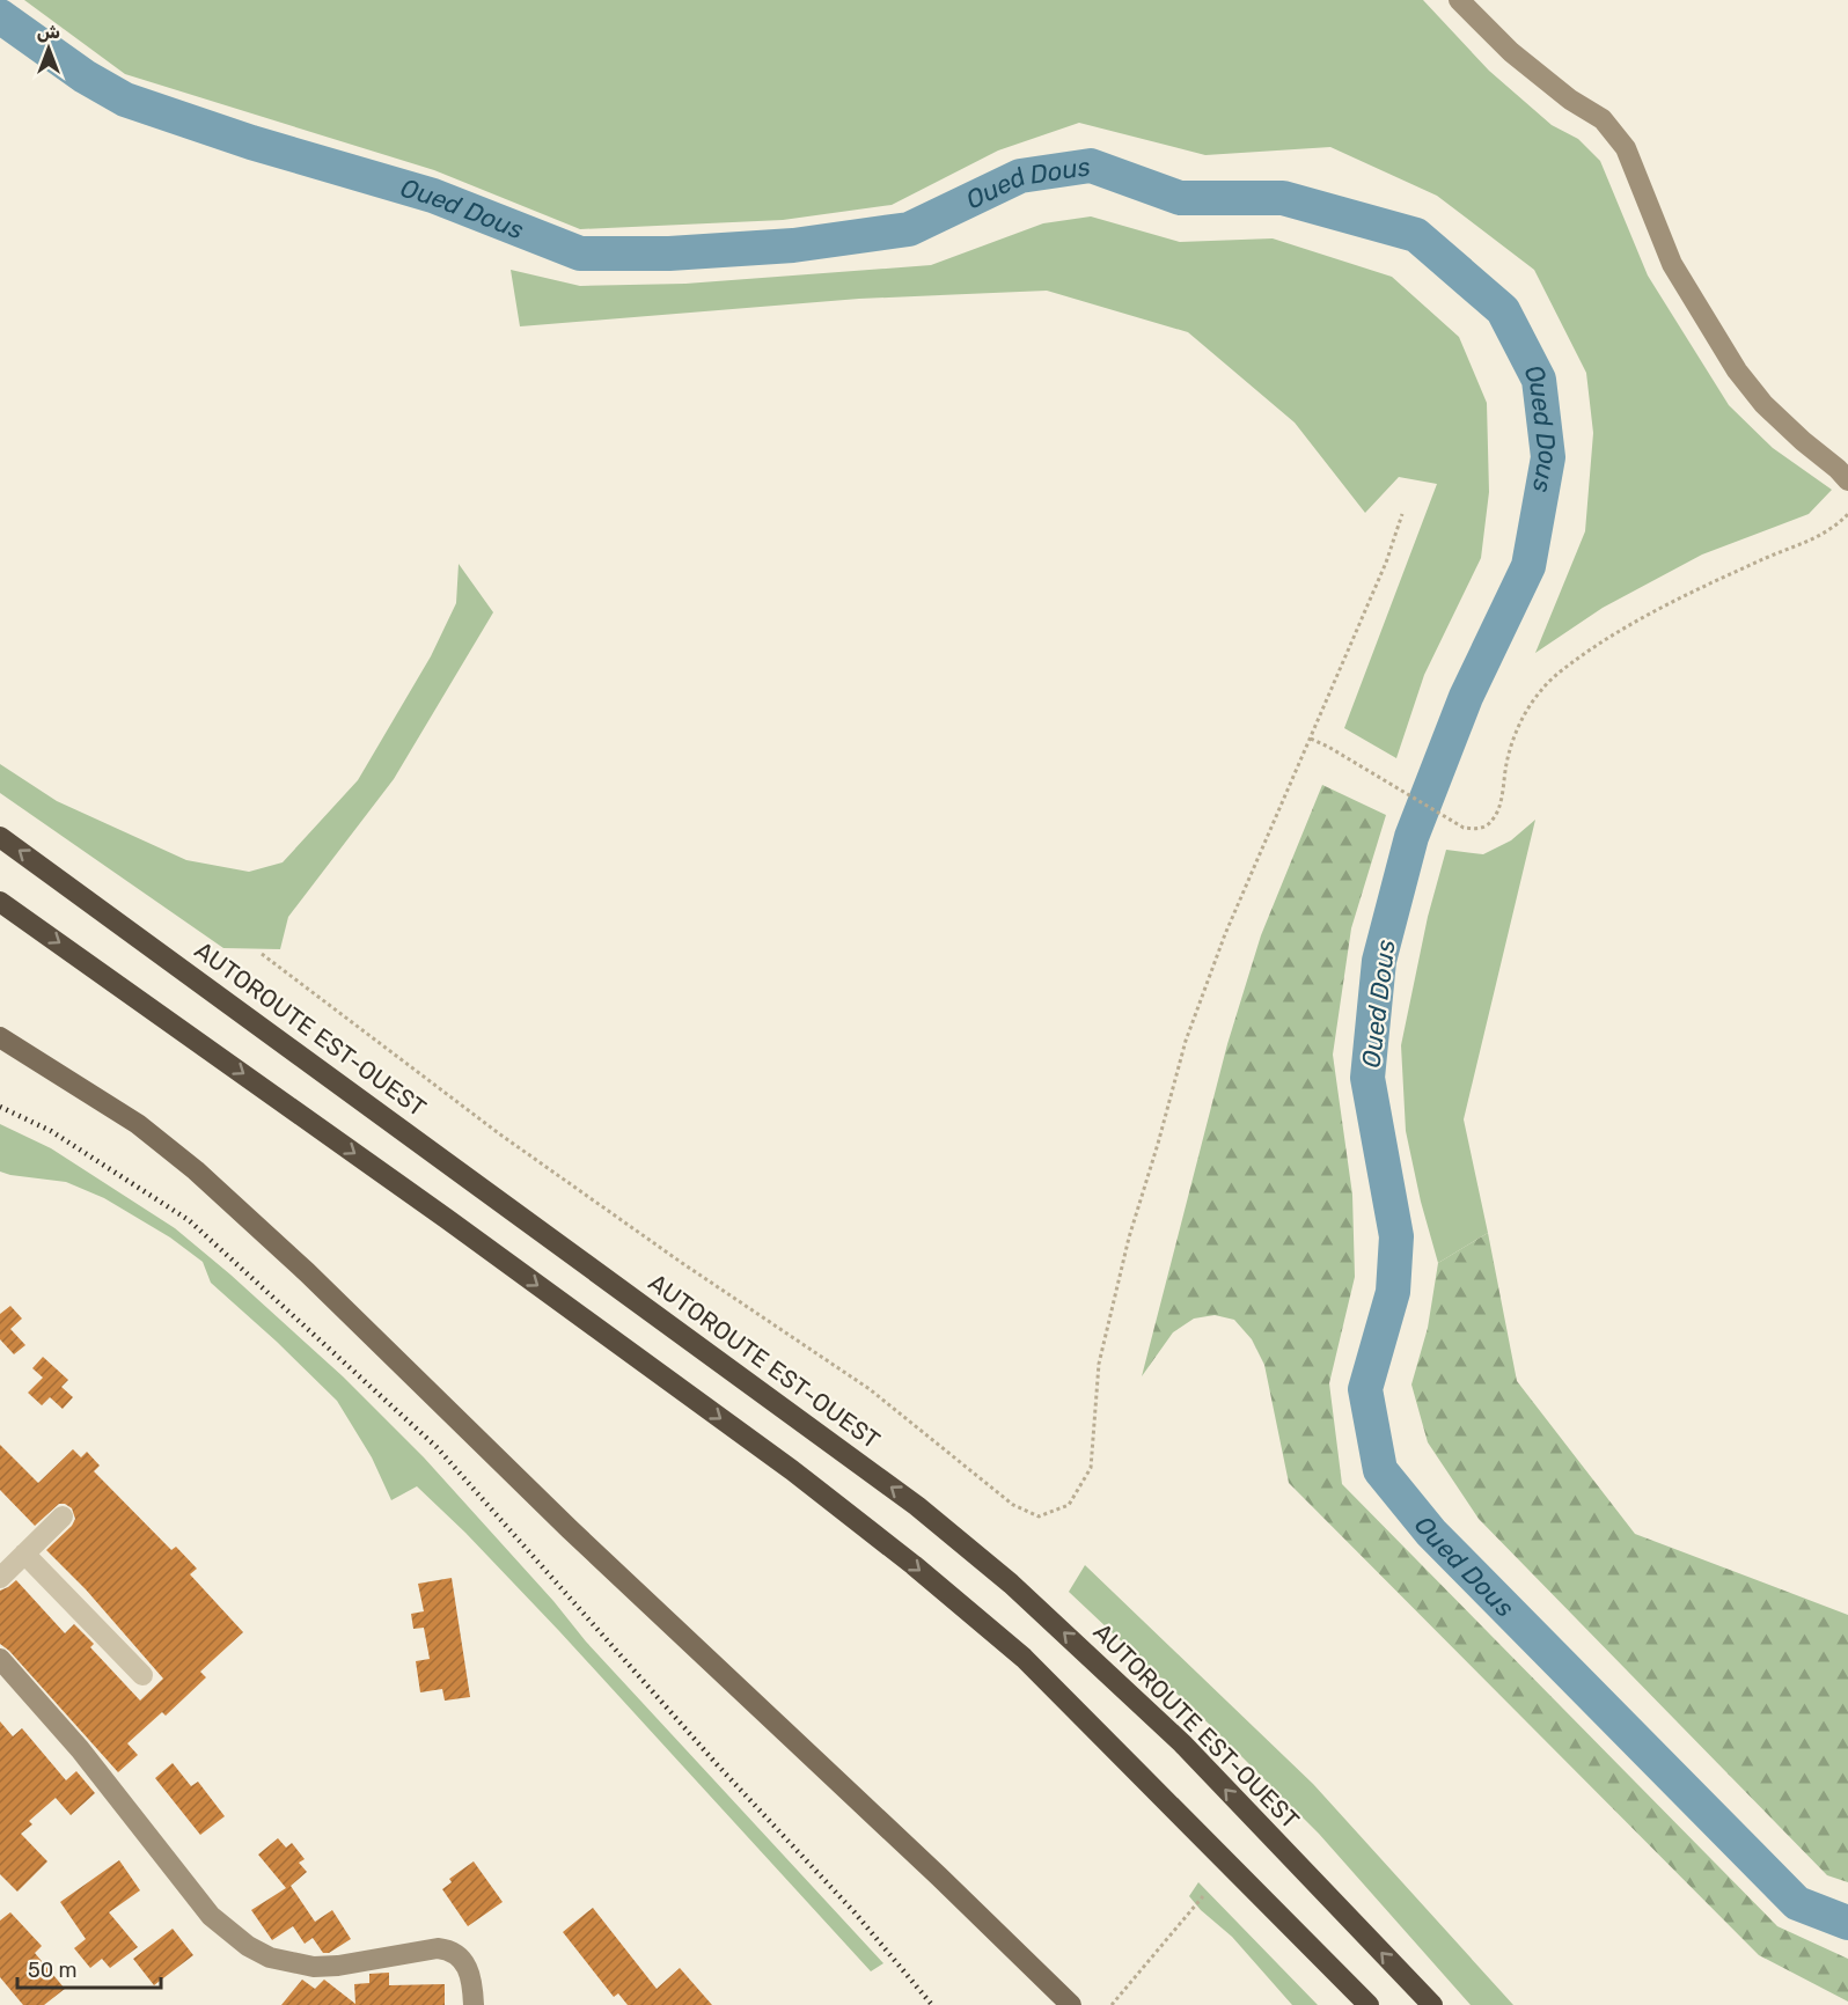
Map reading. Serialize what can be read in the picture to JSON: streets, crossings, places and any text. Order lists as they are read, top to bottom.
{
  "streets": {
    "highway": ["AUTOROUTE EST-OUEST"]
  },
  "water": ["Oued Dous"],
  "scale_bar": "50 m",
  "north": "top"
}
